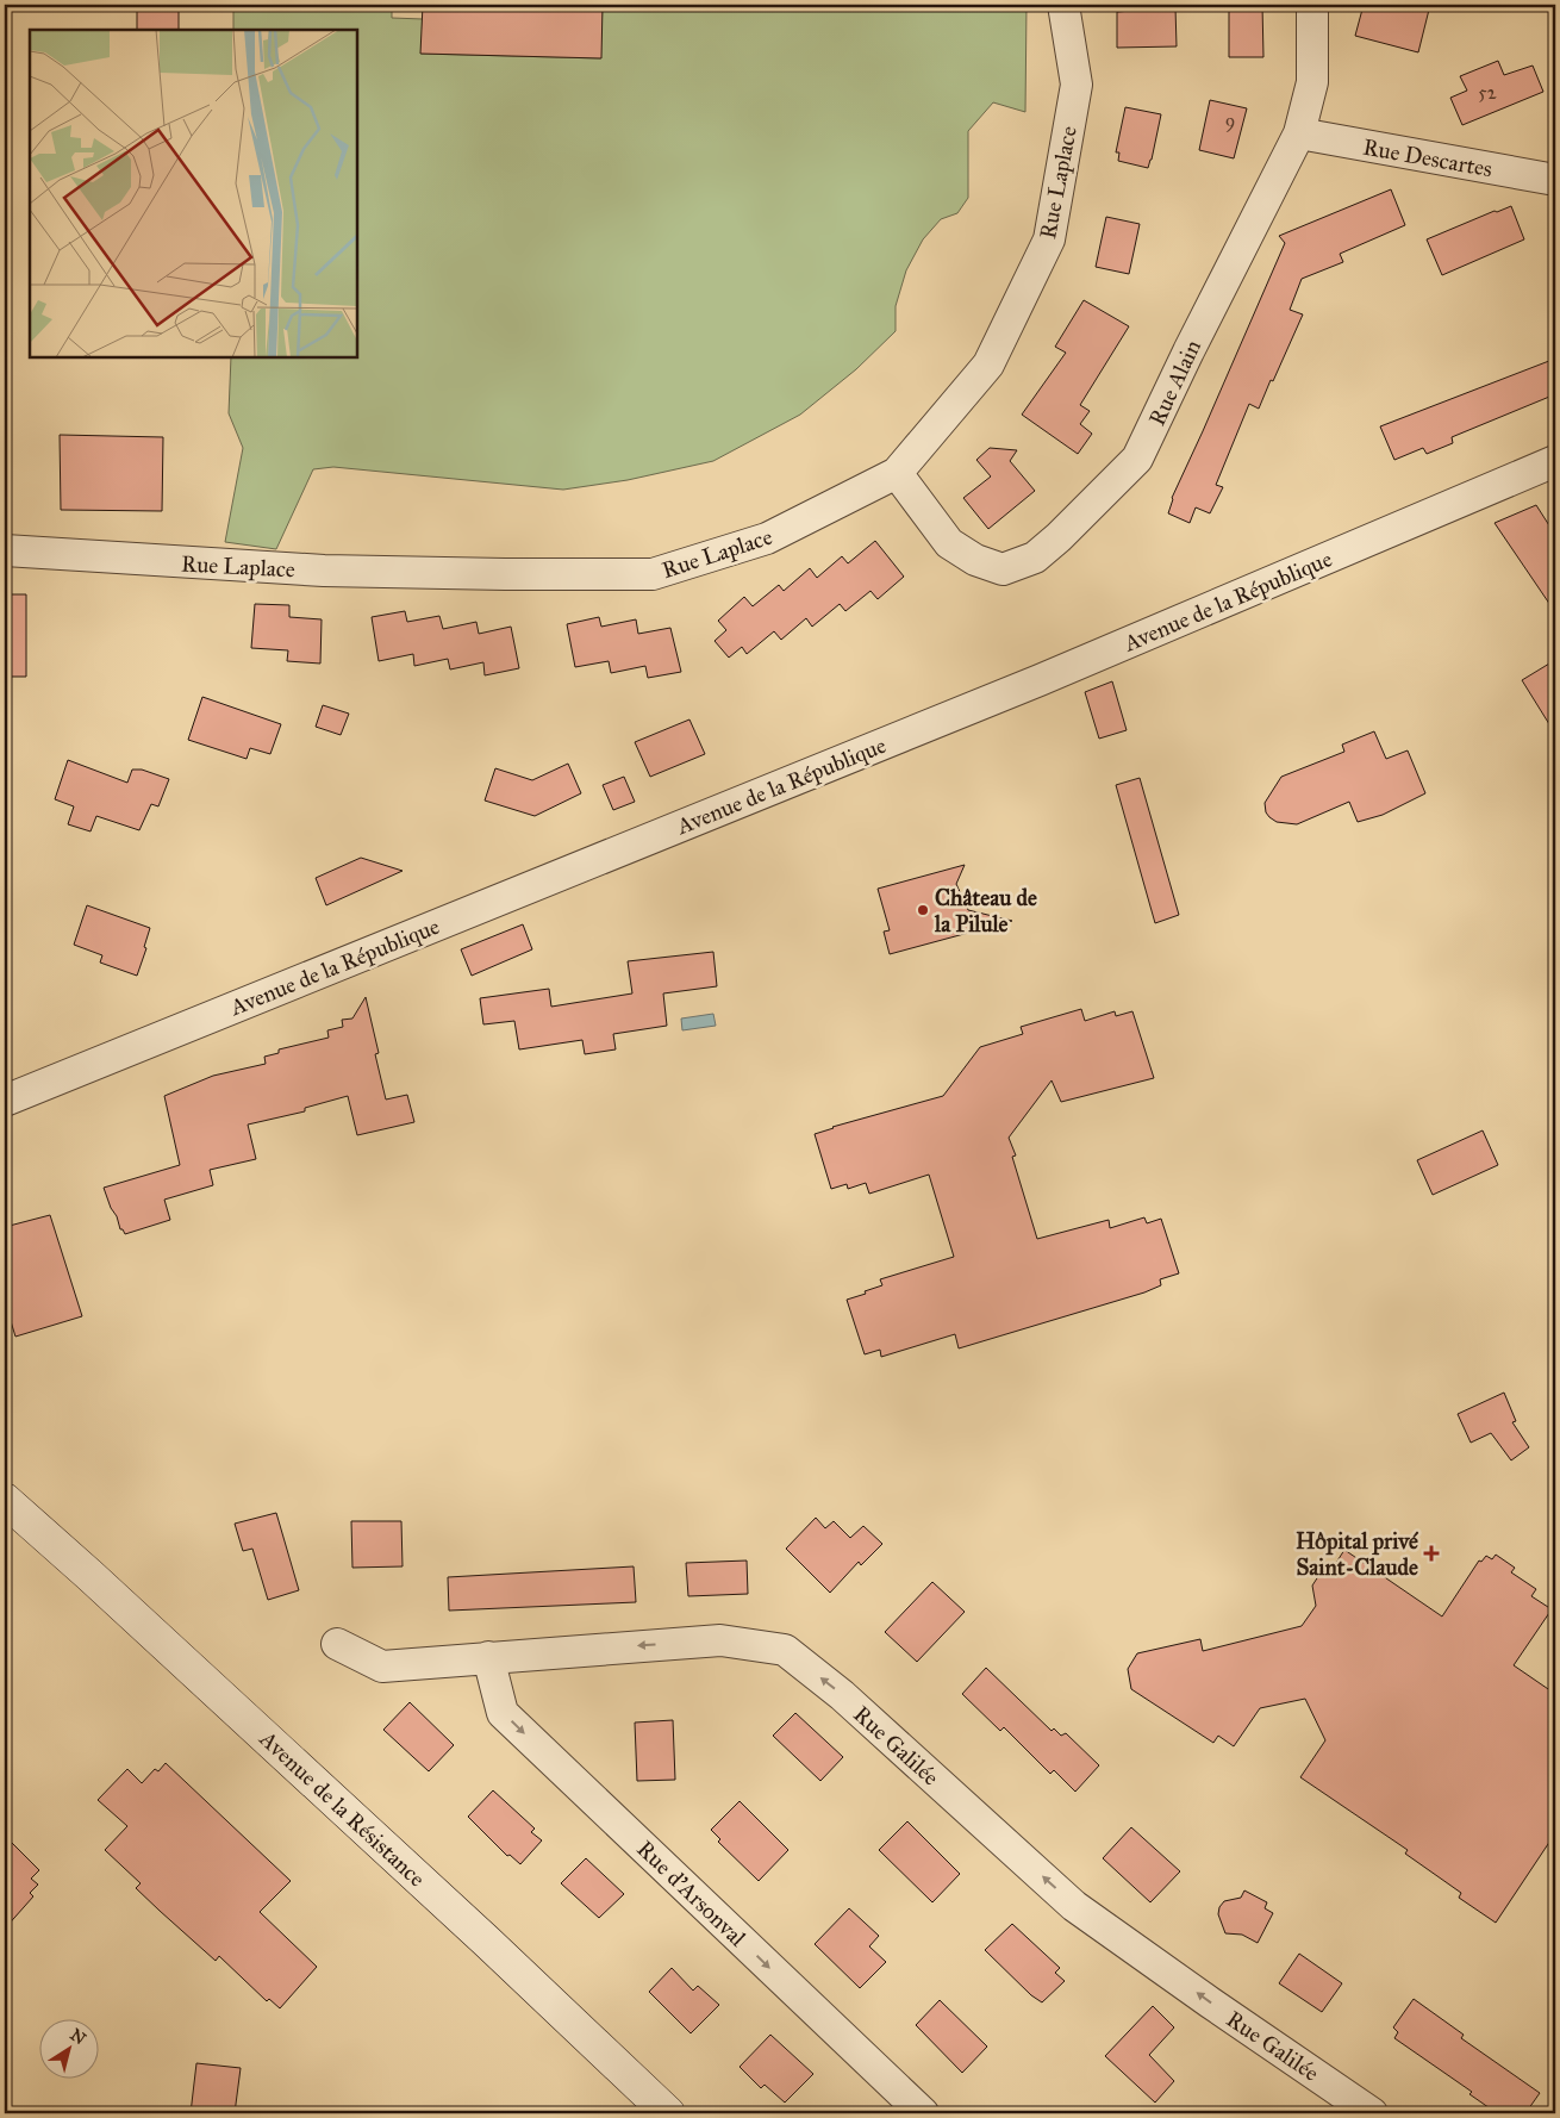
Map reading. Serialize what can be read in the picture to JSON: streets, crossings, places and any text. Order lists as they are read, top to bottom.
{
  "streets": {
    "main road": ["Avenue de la Résistance"],
    "street": [
      "Rue Descartes",
      "Rue Laplace",
      "Rue Alain",
      "Avenue de la République",
      "Rue Galilée",
      "Rue d'Arsonval"
    ]
  },
  "crossings": [
    ["Rue Descartes", "Rue Alain"],
    ["Rue Laplace", "Rue Alain"],
    ["Rue Galilée", "Rue d'Arsonval"]
  ],
  "one_way": ["Rue Galilée", "Rue d'Arsonval"],
  "places": {
    "other": ["Château de la Pilule"],
    "health": ["Hôpital privé Saint-Claude"]
  },
  "house_numbers": ["52", "9"],
  "north": "top right"
}
